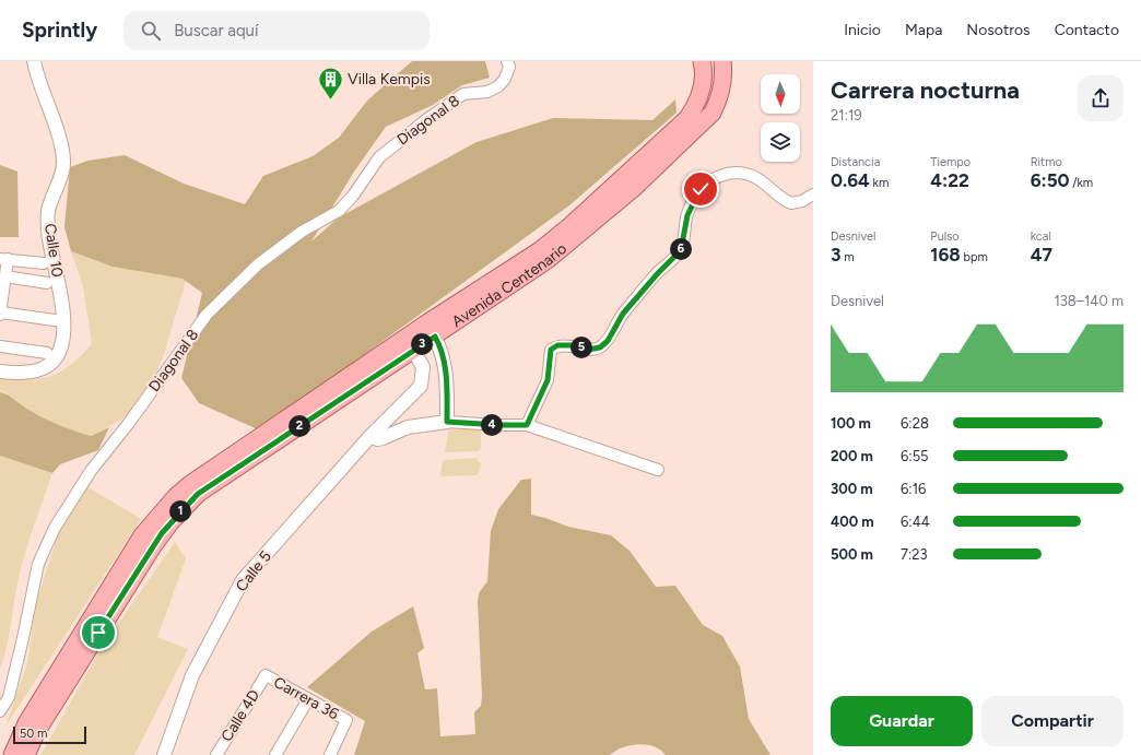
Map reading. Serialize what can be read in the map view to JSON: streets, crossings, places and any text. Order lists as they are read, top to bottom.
{
  "streets": {
    "main road": ["Avenida Centenario"],
    "street": [
      "Diagonal 8",
      "Calle 10",
      "Calle 5",
      "Carrera 36",
      "Calle 4D"
    ]
  },
  "crossings": [
    ["Avenida Centenario", "Calle 5"],
    ["Carrera 36", "Calle 4D"]
  ],
  "places": {
    "building": ["Villa Kempis"]
  },
  "scale_bar": "50 m",
  "north": "bottom",
  "page": {
    "header": "Sprintly",
    "search": "Buscar aquí",
    "nav": [
      "Inicio",
      "Mapa",
      "Nosotros",
      "Contacto"
    ],
    "heading": ["Carrera nocturna", "21:19"],
    "stats": [
      ["Distancia", "0.64 km"],
      ["Tiempo", "4:22"],
      ["Ritmo", "6:50 /km"],
      ["Desnivel", "3 m"],
      ["Pulso", "168 bpm"],
      ["kcal", "47"]
    ],
    "pins": [
      "6",
      "3",
      "5",
      "4",
      "2",
      "1"
    ],
    "chart": ["Desnivel", "138–140 m"],
    "list": [
      {
        "name": "100 m",
        "note": "6:28"
      },
      {
        "name": "200 m",
        "note": "6:55"
      },
      {
        "name": "300 m",
        "note": "6:16"
      },
      {
        "name": "400 m",
        "note": "6:44"
      },
      {
        "name": "500 m",
        "note": "7:23"
      }
    ],
    "buttons": ["Guardar", "Compartir"],
    "scale": "50 m"
  }
}
